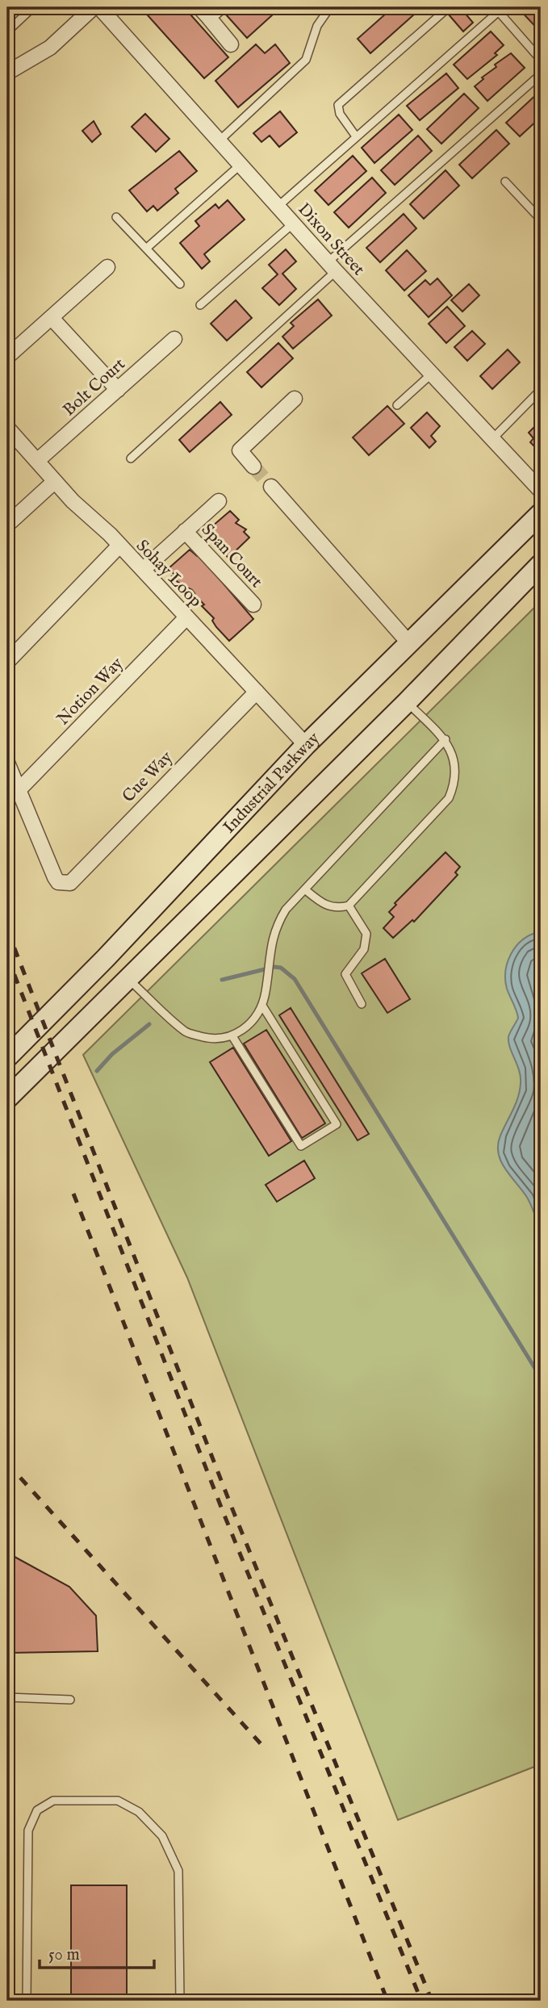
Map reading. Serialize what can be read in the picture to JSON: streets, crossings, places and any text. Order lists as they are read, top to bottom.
{
  "streets": {
    "main road": ["Industrial Parkway"],
    "street": [
      "Dixon Street",
      "Bolt Court",
      "Span Court",
      "Sohay Loop",
      "Notion Way",
      "Cue Way"
    ]
  },
  "crossings": [
    ["Bolt Court", "Sohay Loop"],
    ["Span Court", "Sohay Loop"],
    ["Sohay Loop", "Notion Way"],
    ["Sohay Loop", "Cue Way"],
    ["Sohay Loop", "Industrial Parkway"],
    ["Notion Way", "Cue Way"]
  ],
  "scale_bar": "50 m"
}
